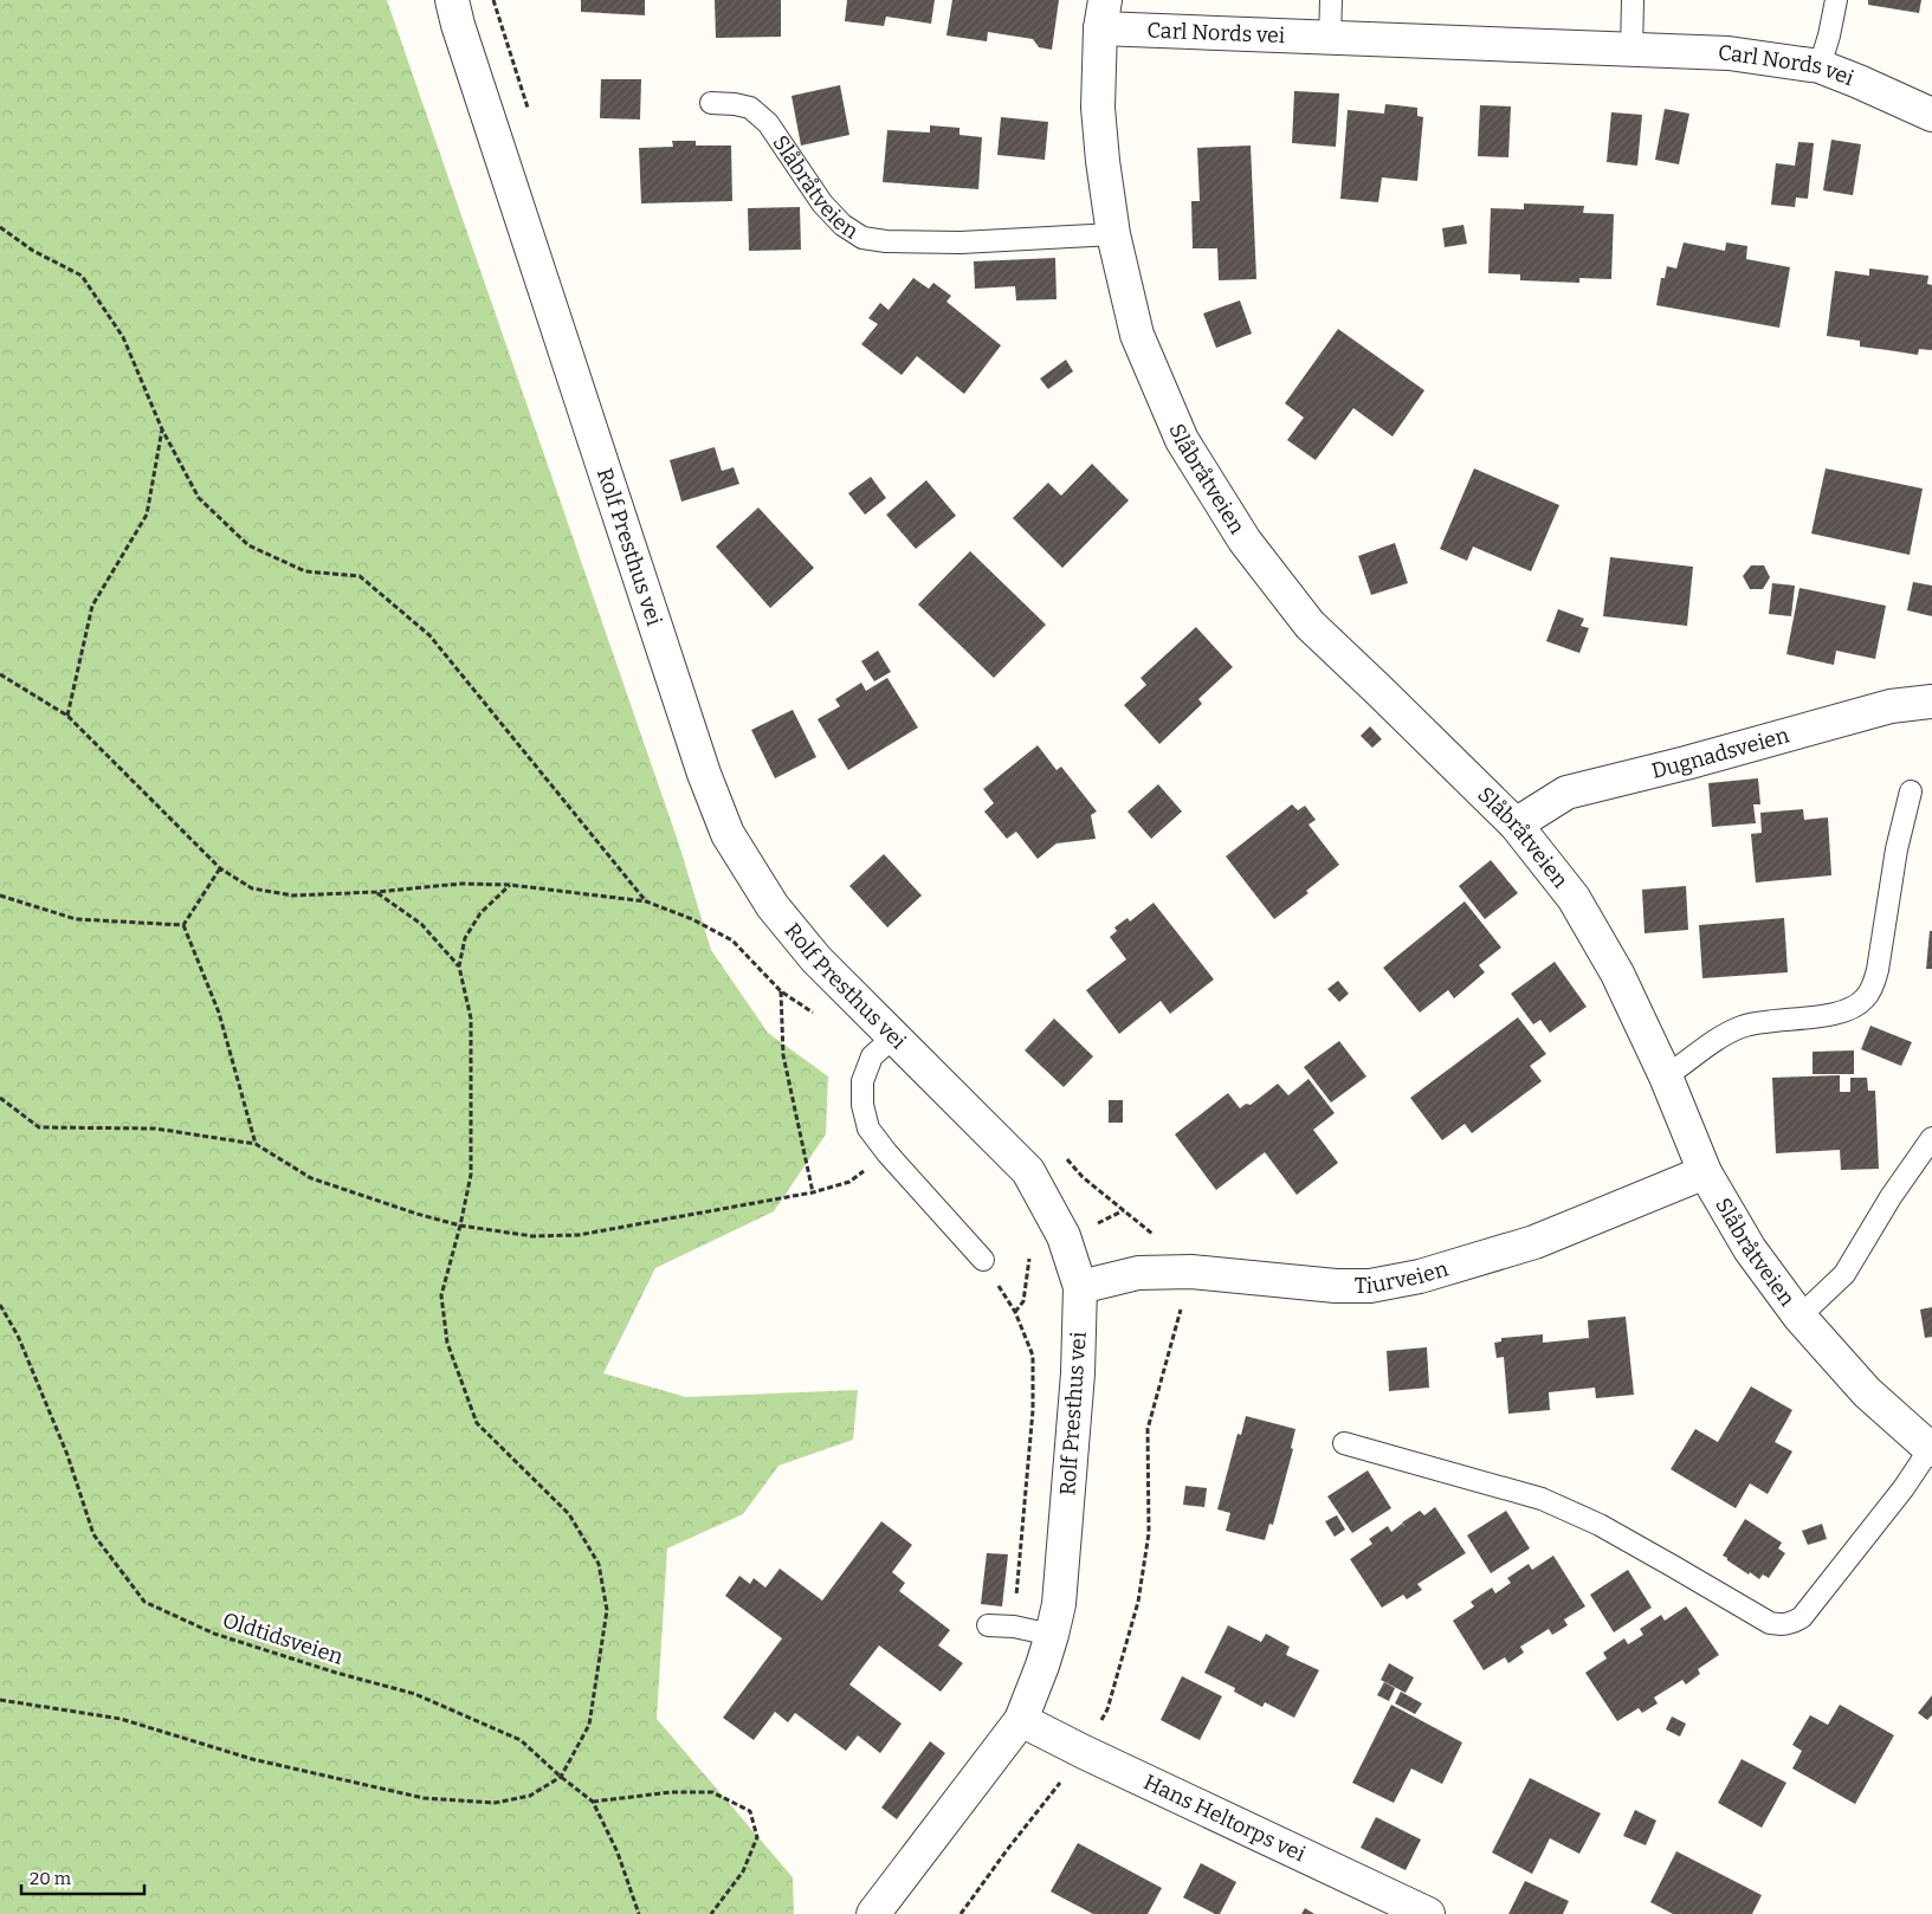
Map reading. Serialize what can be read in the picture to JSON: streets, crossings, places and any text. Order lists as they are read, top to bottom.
{
  "streets": {
    "street": [
      "Carl Nords vei",
      "Slåbråtveien",
      "Rolf Presthus vei",
      "Dugnadsveien",
      "Tiurveien",
      "Hans Heltorps vei"
    ],
    "path": ["Oldtidsveien"]
  },
  "crossings": [
    ["Carl Nords vei", "Slåbråtveien"],
    ["Slåbråtveien", "Dugnadsveien"],
    ["Slåbråtveien", "Tiurveien"],
    ["Rolf Presthus vei", "Tiurveien"],
    ["Rolf Presthus vei", "Hans Heltorps vei"]
  ],
  "scale_bar": "20 m"
}
